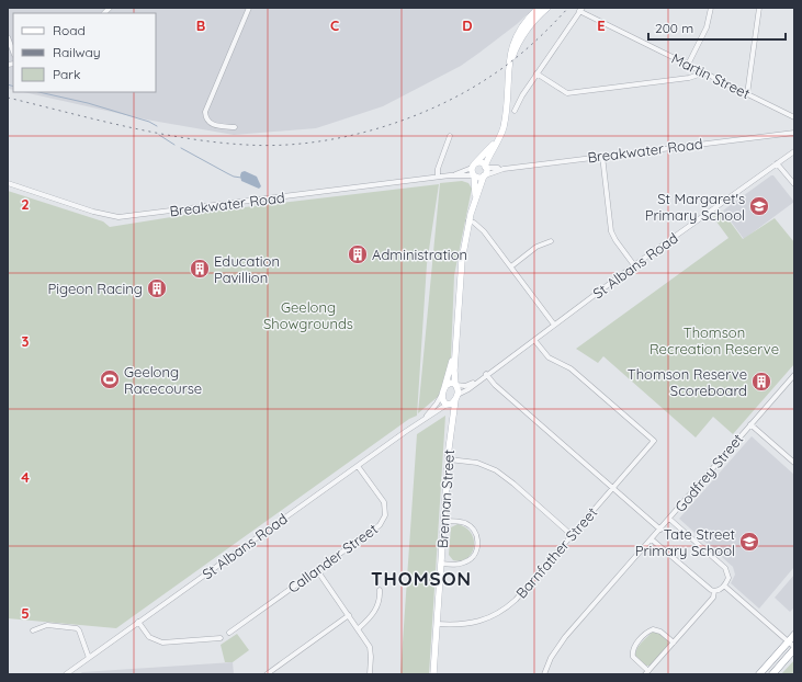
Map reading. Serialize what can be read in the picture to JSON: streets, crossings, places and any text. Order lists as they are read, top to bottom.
{
  "streets": {
    "main road": ["Brennan Street"],
    "street": [
      "Martin Street",
      "Breakwater Road",
      "St Albans Road",
      "Godfrey Street",
      "Barnfather Street",
      "Callander Street"
    ]
  },
  "crossings": [
    ["St Albans Road", "Brennan Street"],
    ["St Albans Road", "Barnfather Street"],
    ["St Albans Road", "Callander Street"],
    ["Brennan Street", "Barnfather Street"]
  ],
  "districts": ["THOMSON"],
  "parks": ["Geelong Showgrounds", "Thomson Recreation Reserve"],
  "places": {
    "school or university": ["St Margaret's Primary School", "Tate Street Primary School"],
    "building": [
      "Administration",
      "Education Pavillion",
      "Pigeon Racing",
      "Thomson Reserve Scoreboard"
    ],
    "sports": ["Geelong Racecourse"]
  },
  "legend": ["Road", "Railway", "Park"],
  "scale_bar": "200 m",
  "grid": {
    "columns": [
      "B",
      "C",
      "D",
      "E"
    ],
    "rows": [
      "2",
      "3",
      "4",
      "5"
    ]
  }
}
